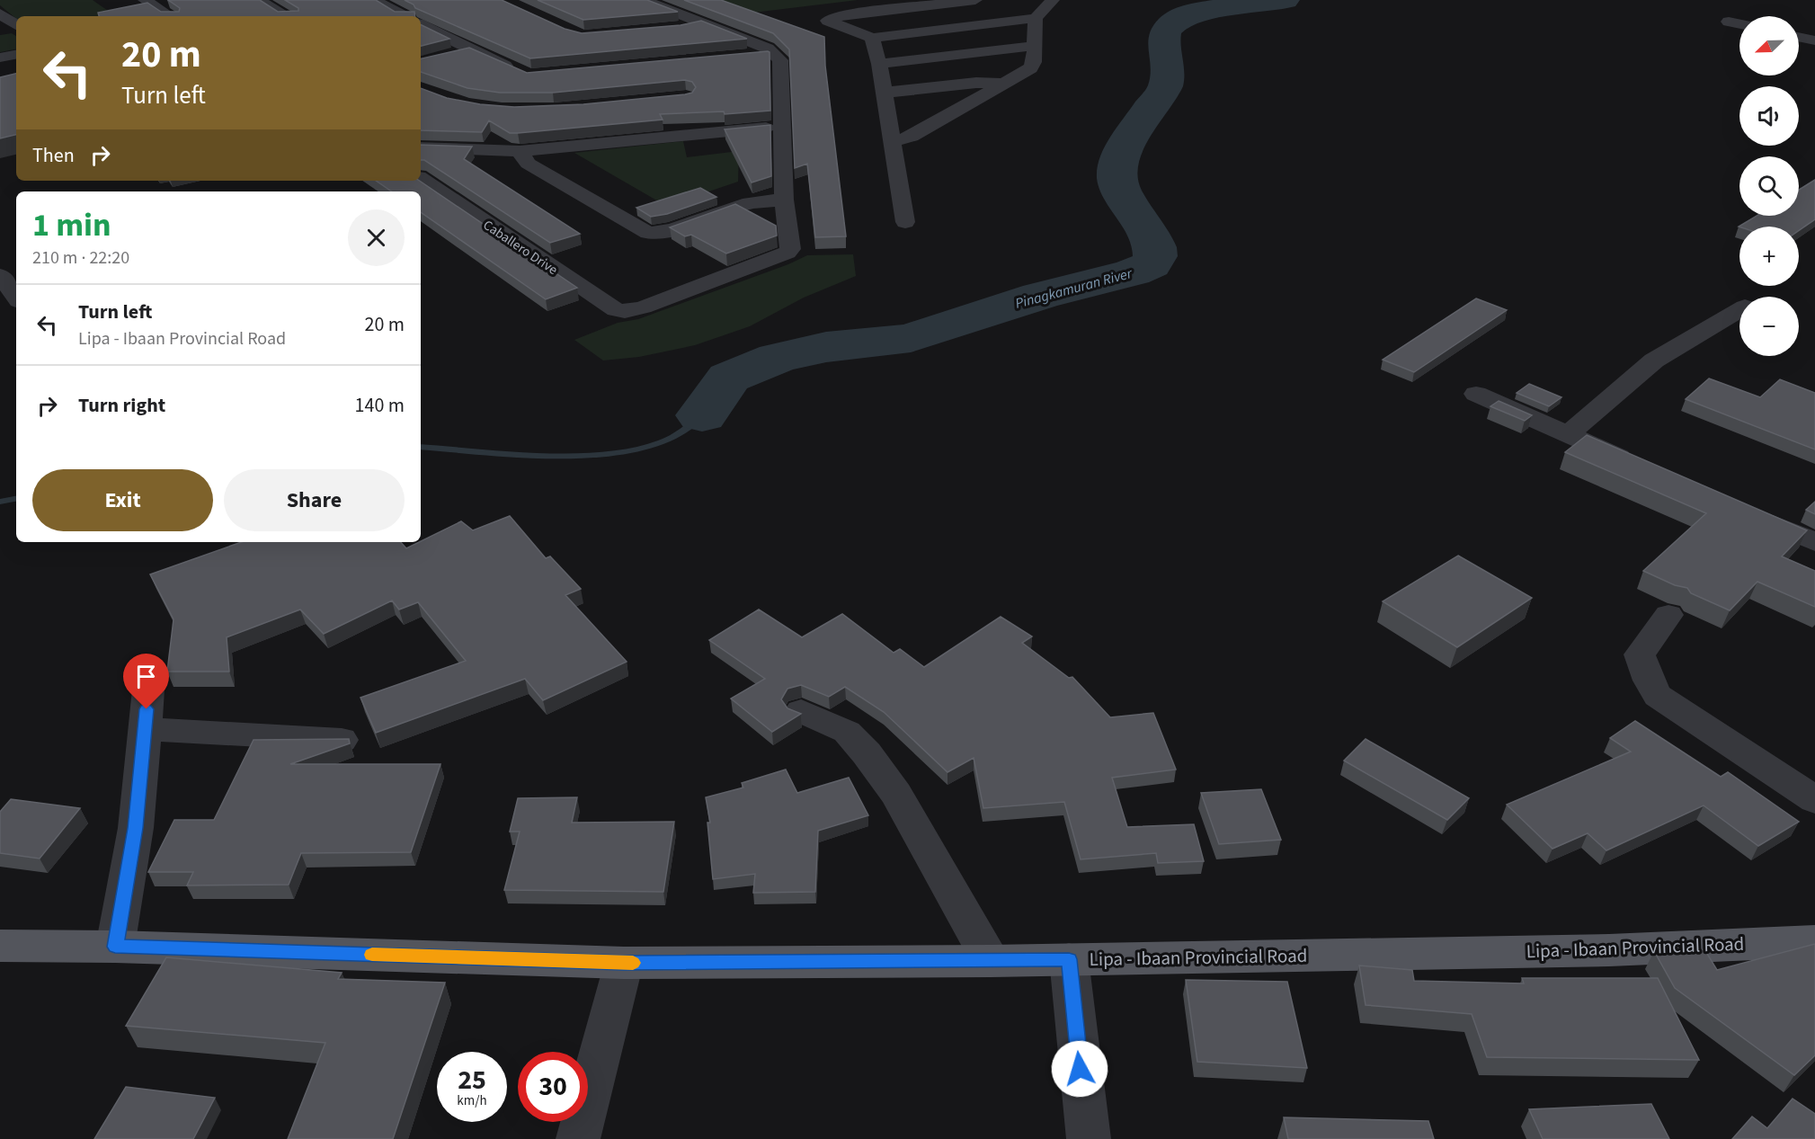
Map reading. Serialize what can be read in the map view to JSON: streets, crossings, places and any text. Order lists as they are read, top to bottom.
{
  "streets": {
    "main road": ["Lipa - Ibaan Provincial Road"],
    "street": ["Caballero Drive"]
  },
  "water": ["Pinagkamuran River"],
  "north": "bottom left",
  "page": {
    "map_buttons": ["+", "−"],
    "turn": ["20 m", "Turn left"],
    "then": "Then",
    "heading": ["1 min", "210 m · 22:20"],
    "list": [
      {
        "name": "Turn left",
        "note": "Lipa - Ibaan Provincial Road",
        "value": "20 m"
      },
      {
        "name": "Turn right",
        "value": "140 m"
      }
    ],
    "buttons": ["Exit", "Share"],
    "speed": "25 km/h",
    "limit": "30"
  }
}
